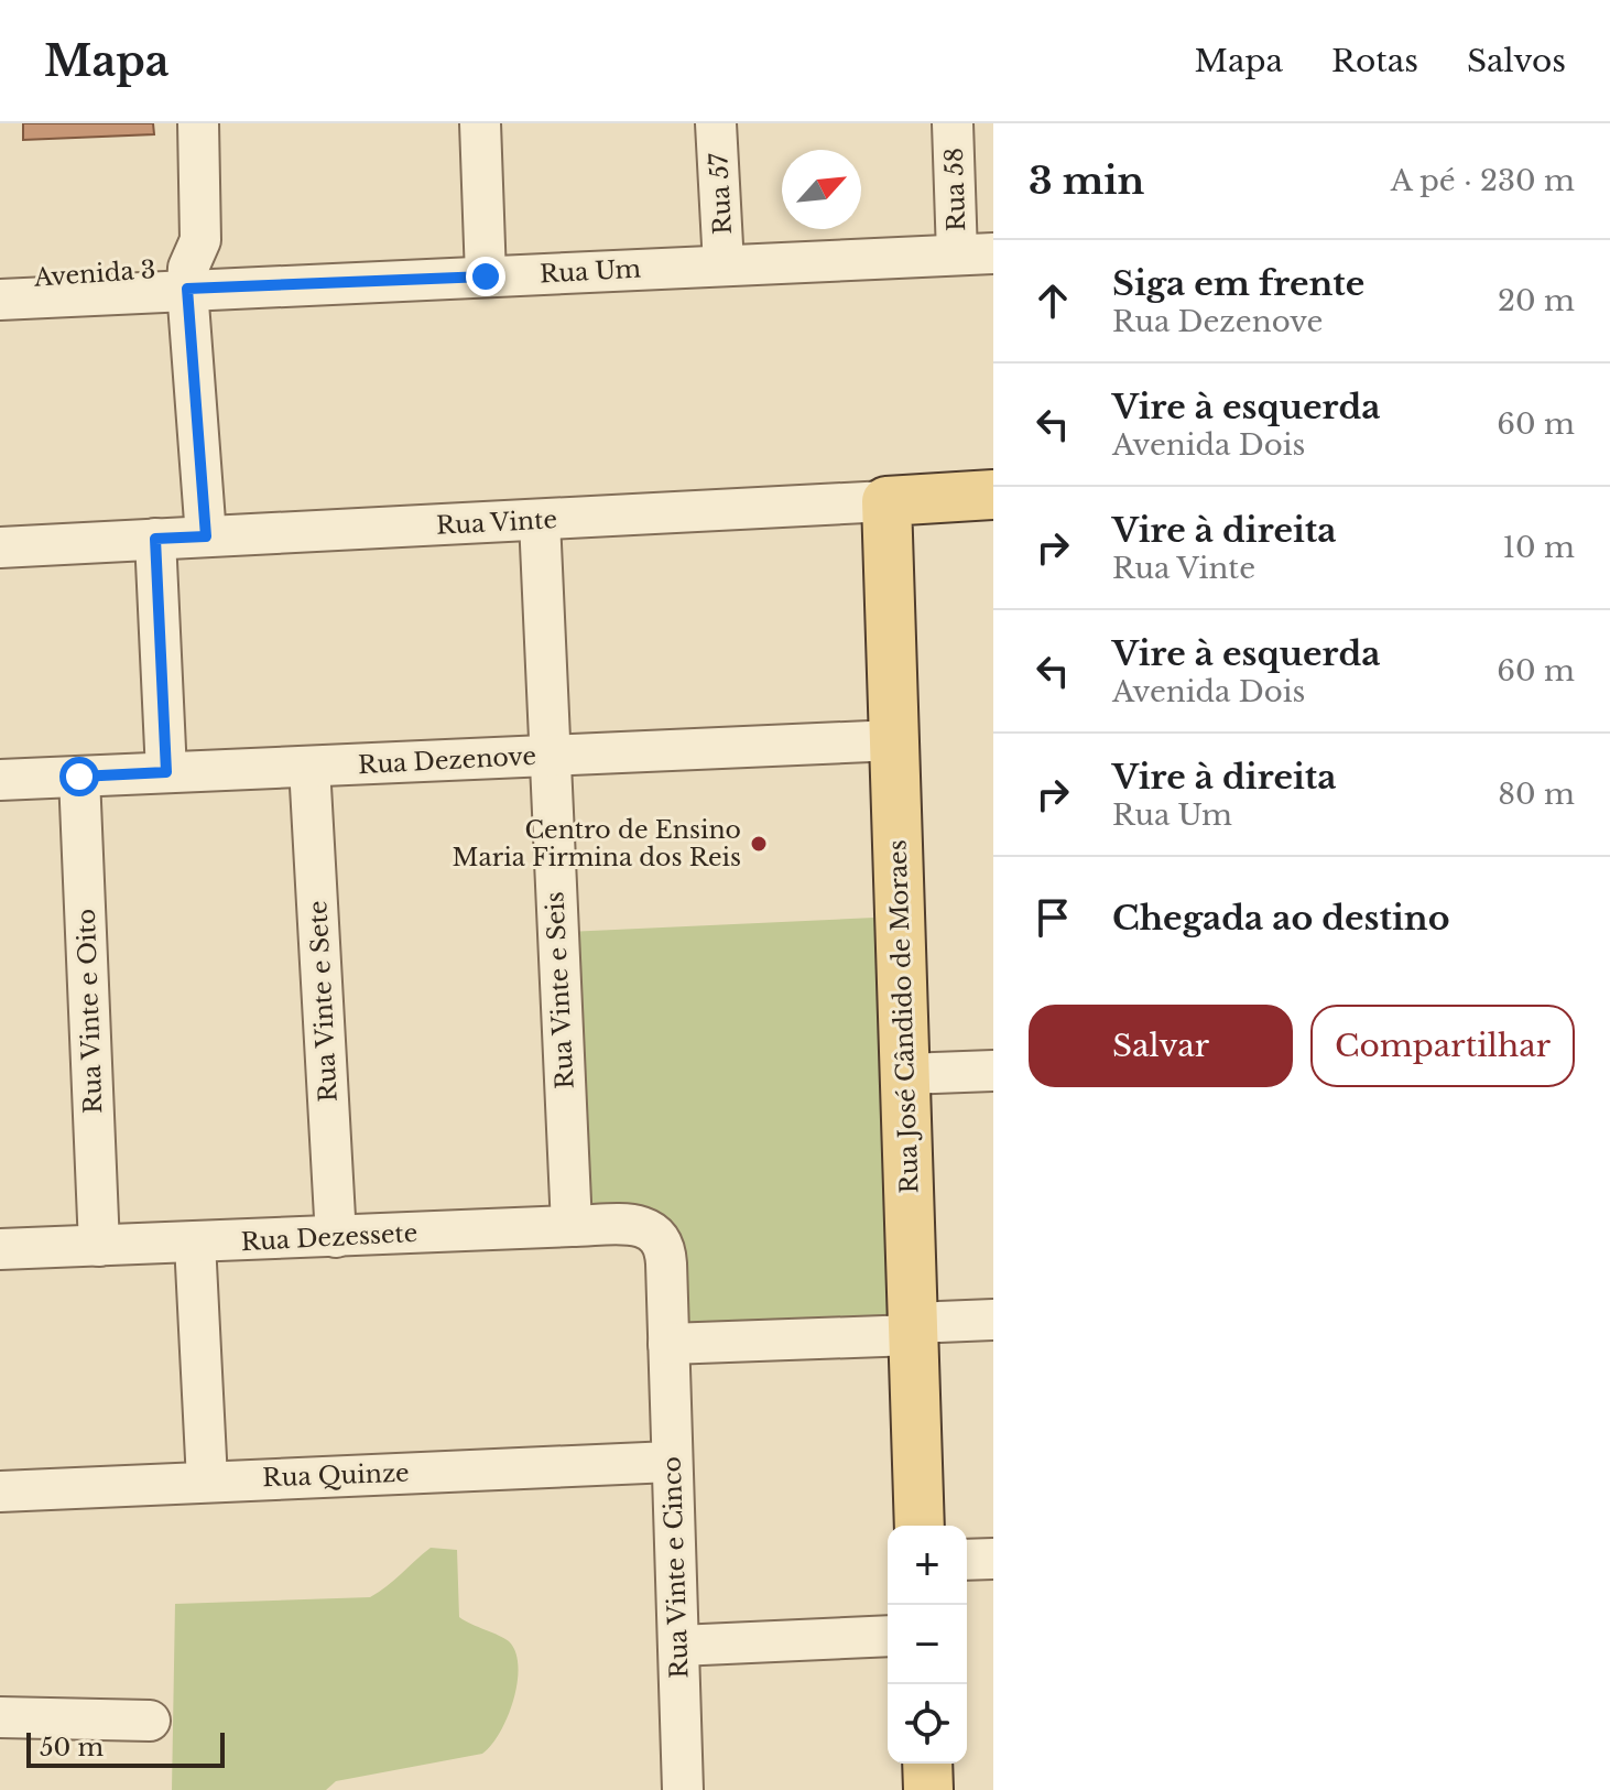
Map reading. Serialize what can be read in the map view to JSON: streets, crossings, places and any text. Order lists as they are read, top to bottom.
{
  "streets": {
    "main road": ["Rua Vinte", "Rua José Cândido de Moraes"],
    "street": [
      "Rua 58",
      "Rua 57",
      "Rua Um",
      "Avenida 3",
      "Rua Dezenove",
      "Rua Vinte e Seis",
      "Rua Vinte e Sete",
      "Rua Vinte e Oito",
      "Rua Dezessete",
      "Rua Quinze",
      "Rua Vinte e Cinco"
    ]
  },
  "crossings": [
    ["Rua 58", "Rua Um"],
    ["Rua 57", "Rua Um"],
    ["Rua Um", "Avenida 3"],
    ["Rua Vinte", "Rua Vinte e Seis"],
    ["Rua Vinte", "Rua José Cândido de Moraes"],
    ["Rua Dezenove", "Rua Vinte e Seis"],
    ["Rua Dezenove", "Rua Vinte e Sete"],
    ["Rua Dezenove", "Rua Vinte e Oito"],
    ["Rua Dezenove", "Rua José Cândido de Moraes"],
    ["Rua Vinte e Seis", "Rua Dezessete"],
    ["Rua Vinte e Sete", "Rua Dezessete"],
    ["Rua Vinte e Oito", "Rua Dezessete"],
    ["Rua Dezessete", "Rua Vinte e Cinco"],
    ["Rua Quinze", "Rua Vinte e Cinco"]
  ],
  "places": ["Centro de Ensino Maria Firmina dos Reis"],
  "scale_bar": "50 m",
  "north": "top right",
  "page": {
    "header": "Mapa",
    "nav": ["Mapa", "Rotas", "Salvos"],
    "heading": ["3 min", "A pé · 230 m"],
    "list": [
      ["Siga em frente", "Rua Dezenove", "20 m"],
      ["Vire à esquerda", "Avenida Dois", "60 m"],
      ["Vire à direita", "Rua Vinte", "10 m"],
      ["Vire à esquerda", "Avenida Dois", "60 m"],
      ["Vire à direita", "Rua Um", "80 m"],
      "Chegada ao destino"
    ],
    "buttons": ["Salvar", "Compartilhar"],
    "map_buttons": ["+", "−"],
    "scale": "50 m"
  }
}
